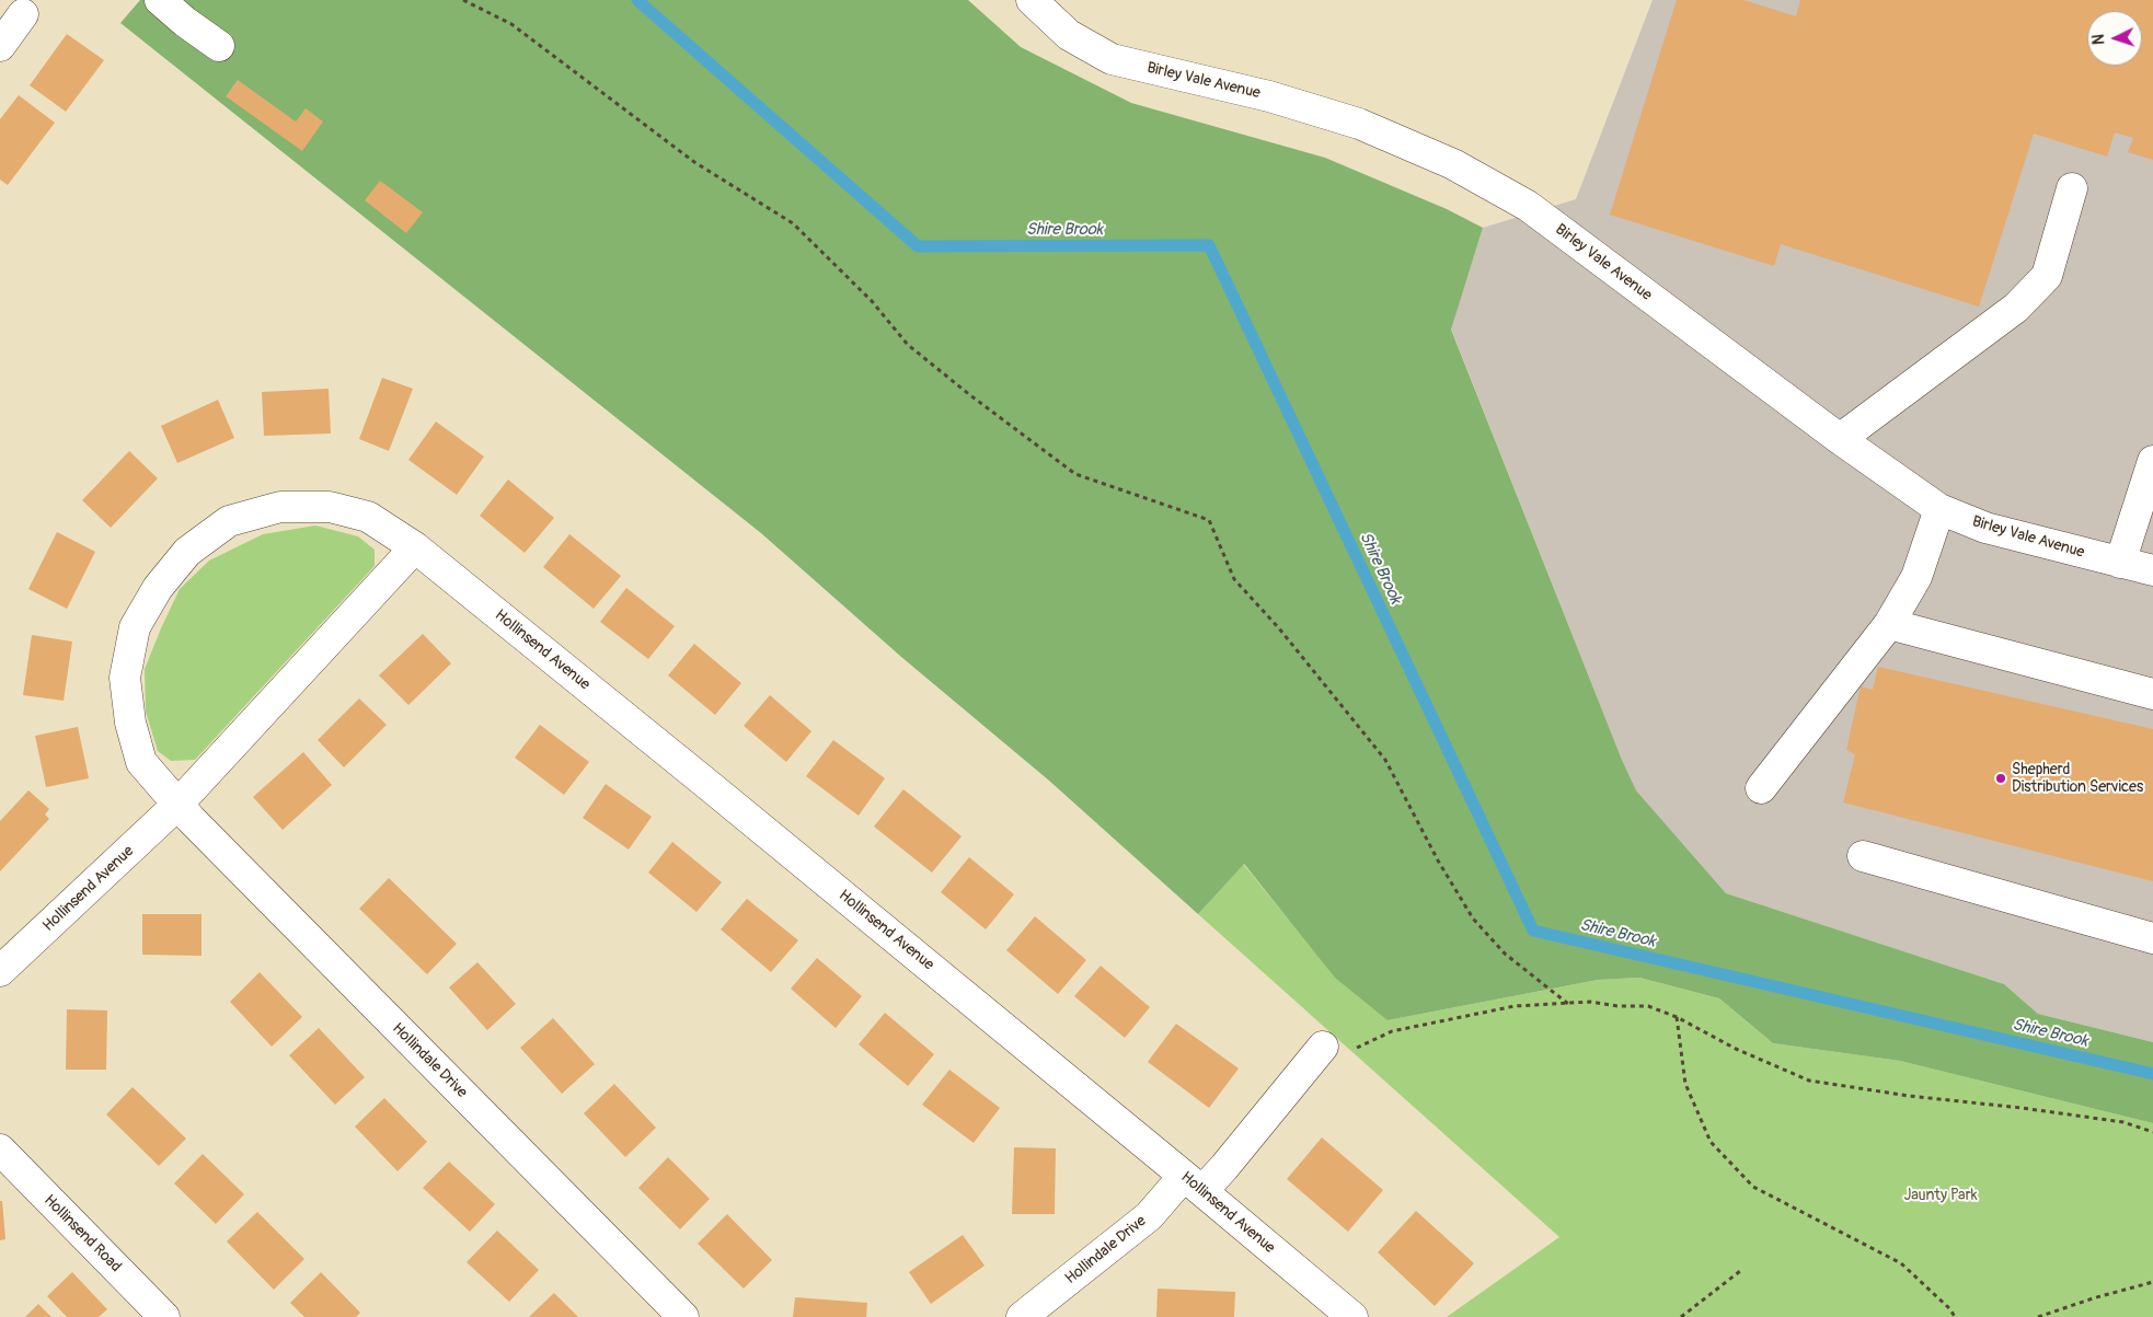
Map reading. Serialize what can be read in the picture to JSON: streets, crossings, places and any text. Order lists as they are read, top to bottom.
{
  "streets": {
    "street": [
      "Birley Vale Avenue",
      "Hollinsend Avenue",
      "Hollindale Drive",
      "Hollinsend Road"
    ]
  },
  "crossings": [
    ["Hollinsend Avenue", "Hollindale Drive"]
  ],
  "water": ["Shire Brook"],
  "parks": ["Jaunty Park"],
  "places": ["Shepherd Distribution Services"],
  "north": "left"
}
